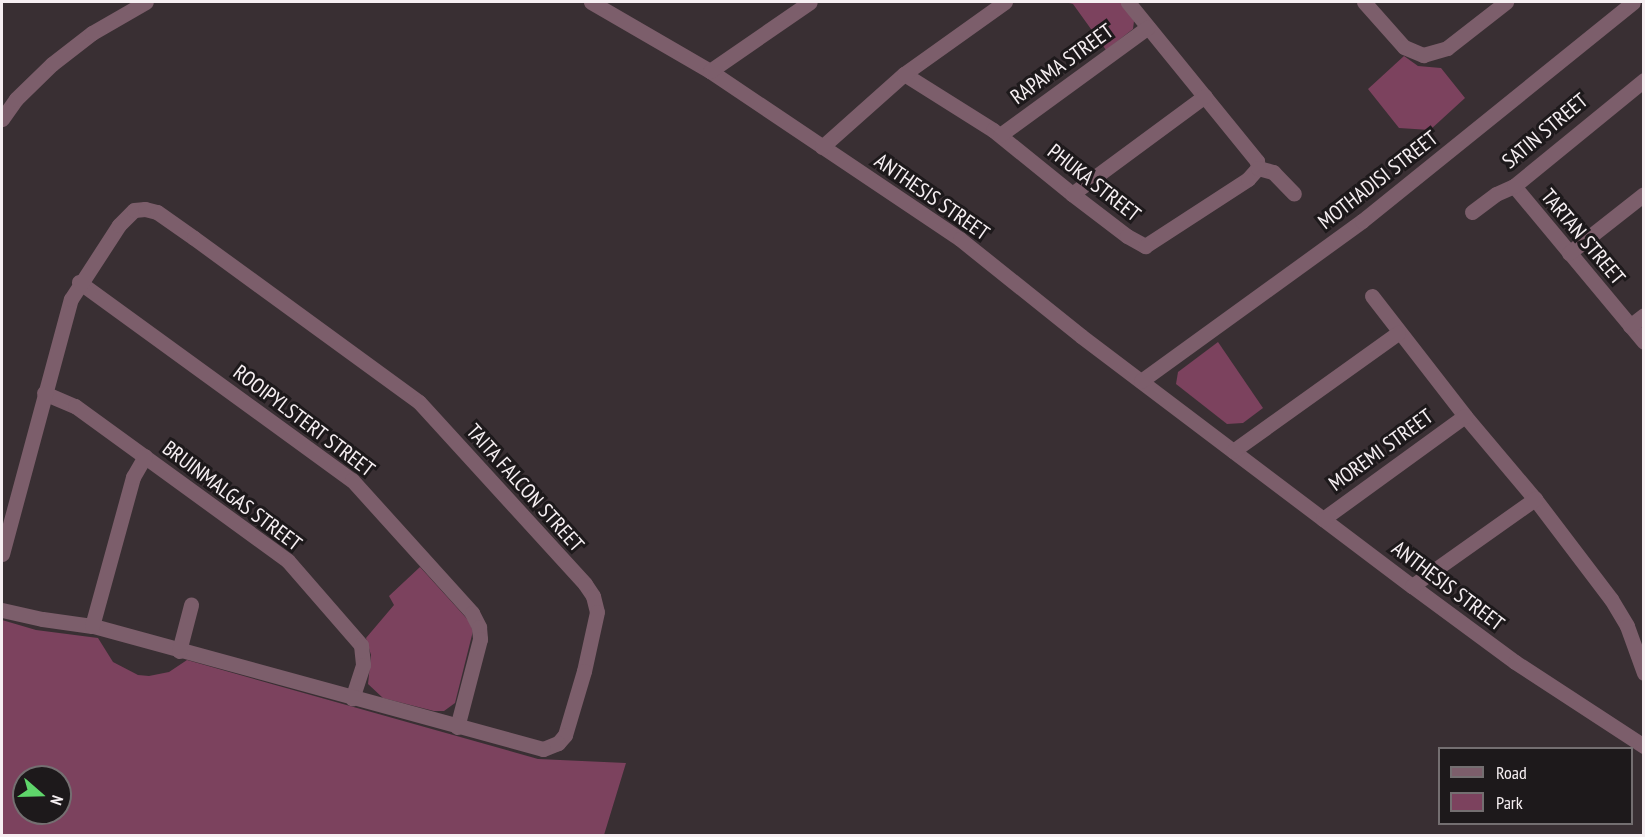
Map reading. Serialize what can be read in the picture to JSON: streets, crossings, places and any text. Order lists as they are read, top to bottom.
{
  "streets": {
    "street": [
      "RAPAMA STREET",
      "SATIN STREET",
      "MOTHADISI STREET",
      "PHUKA STREET",
      "ANTHESIS STREET",
      "TARTAN STREET",
      "ROOIPYLSTERT STREET",
      "MOREMI STREET",
      "TAITA FALCON STREET",
      "BRUINMALGAS STREET"
    ]
  },
  "crossings": [
    ["RAPAMA STREET", "PHUKA STREET"],
    ["SATIN STREET", "TARTAN STREET"],
    ["MOTHADISI STREET", "ANTHESIS STREET"],
    ["ANTHESIS STREET", "MOREMI STREET"],
    ["ROOIPYLSTERT STREET", "TAITA FALCON STREET"],
    ["TAITA FALCON STREET", "BRUINMALGAS STREET"]
  ],
  "legend": ["Road", "Park"],
  "north": "right"
}
